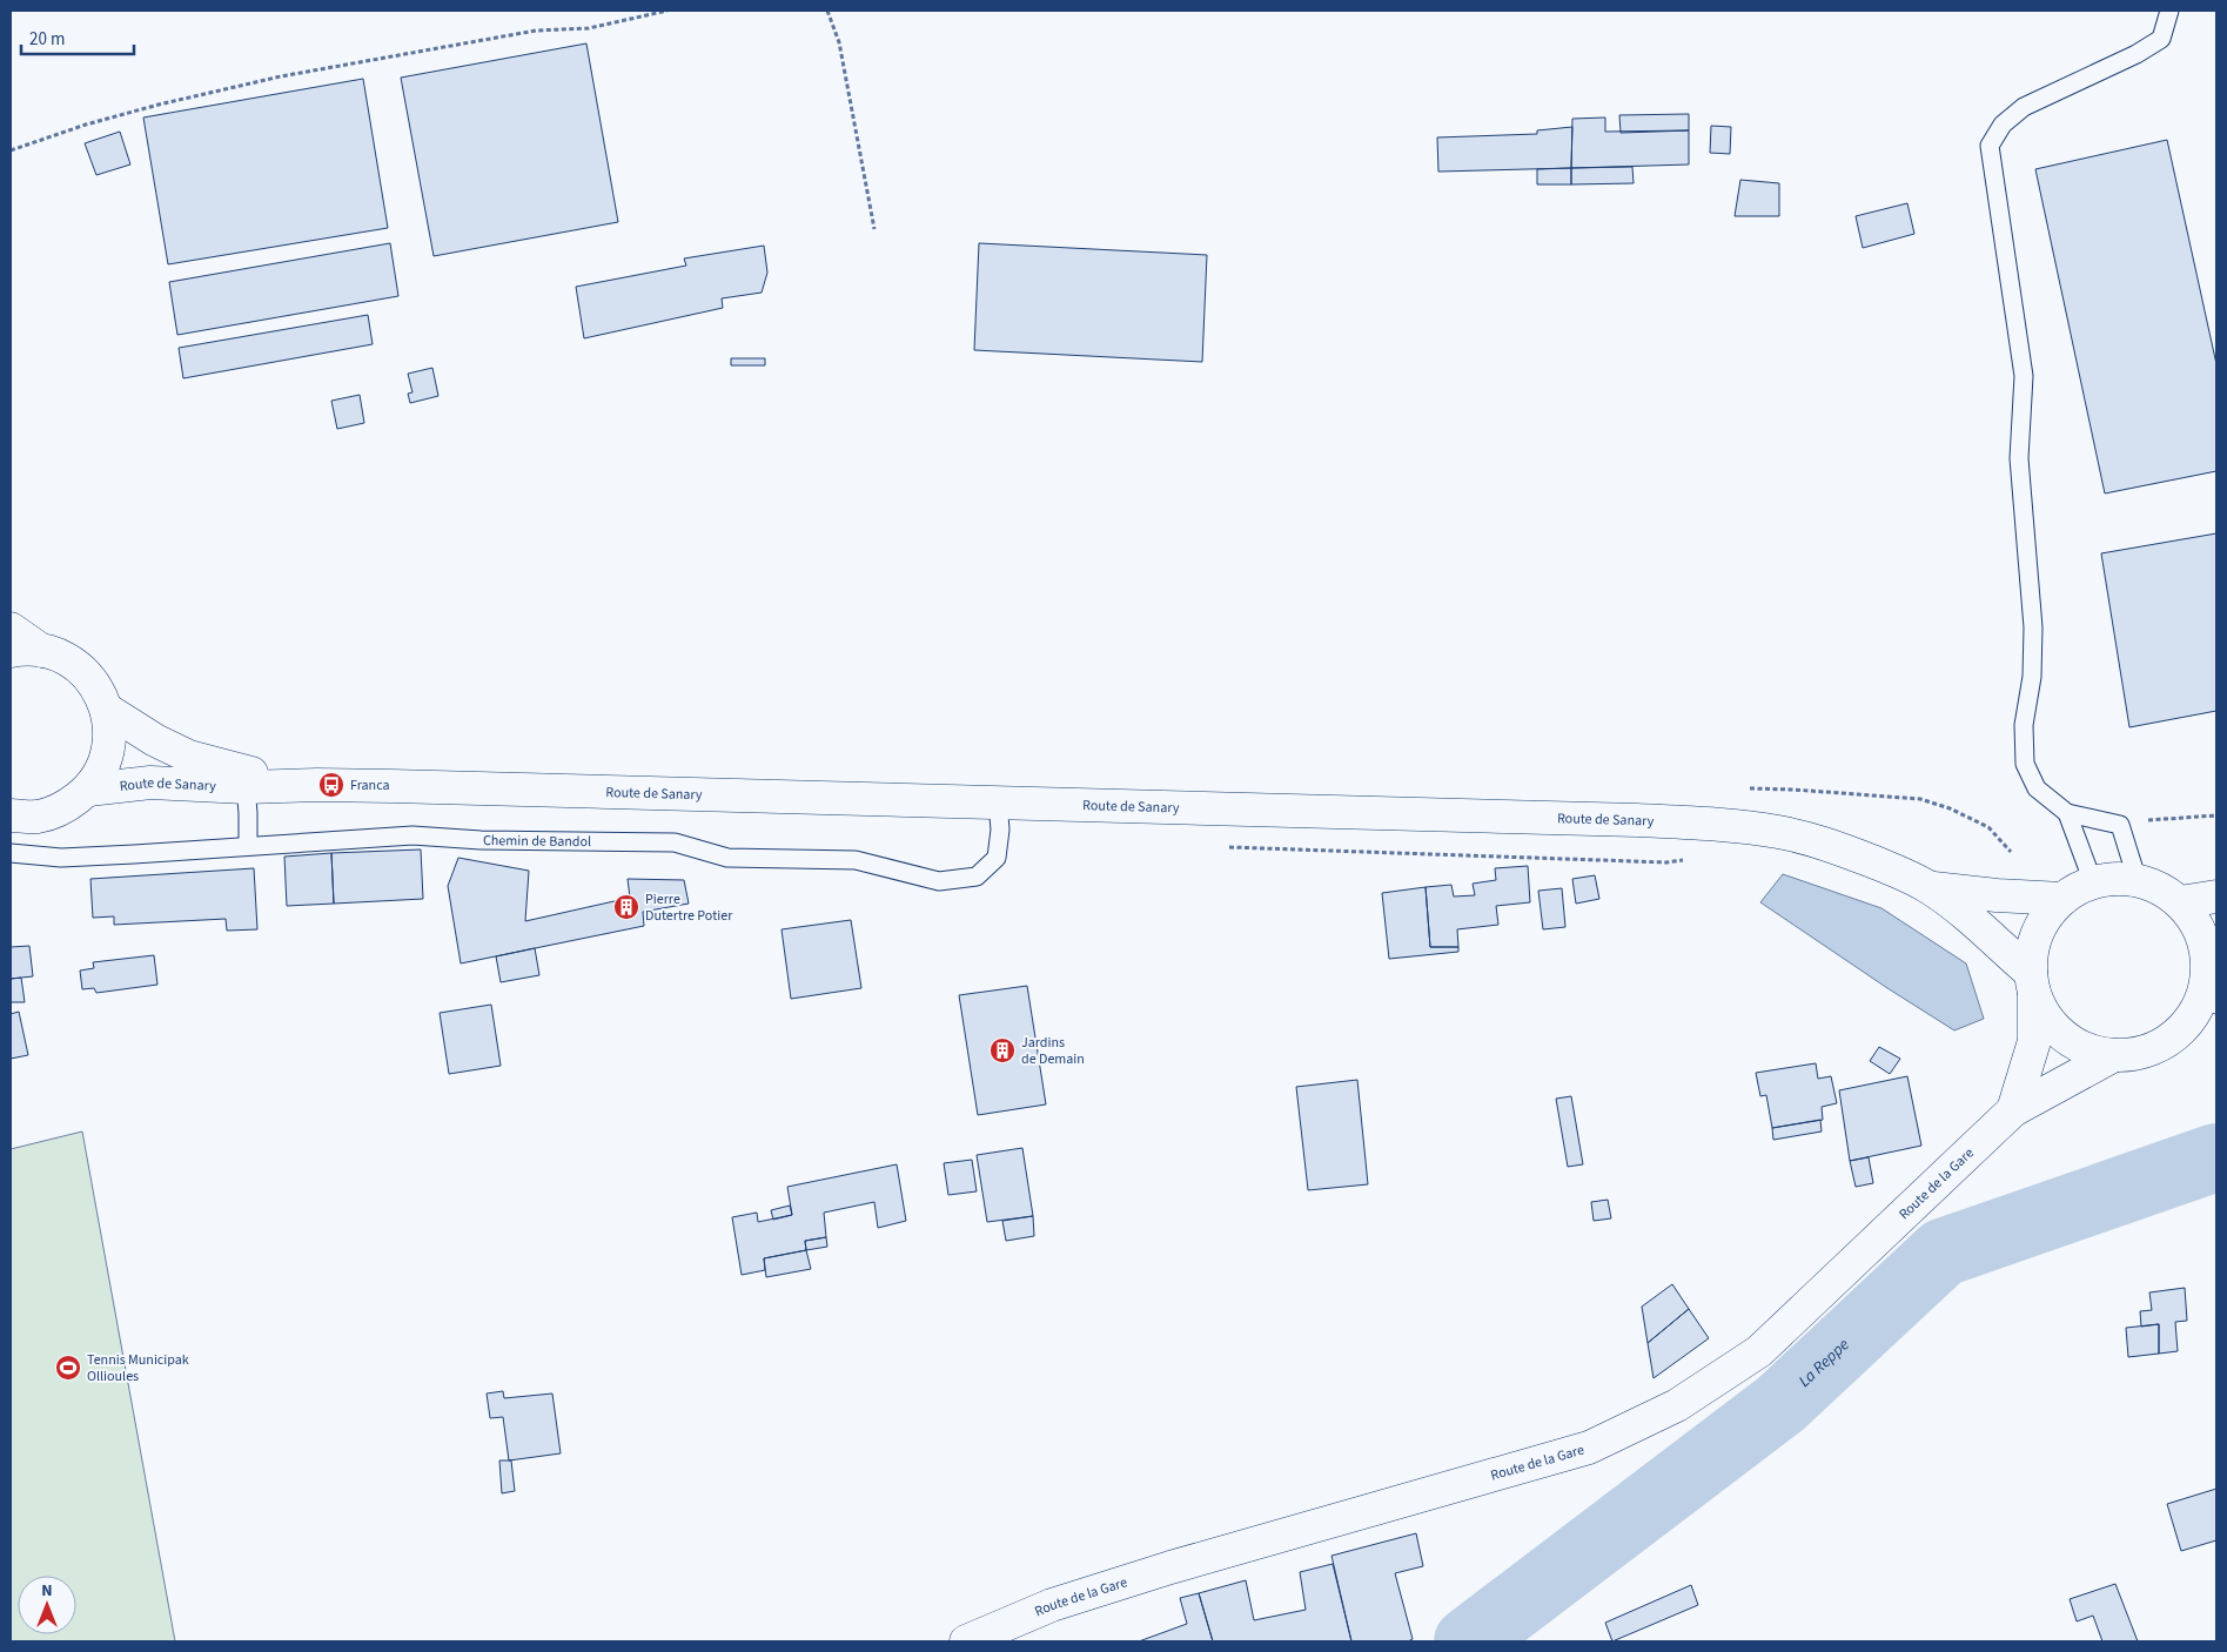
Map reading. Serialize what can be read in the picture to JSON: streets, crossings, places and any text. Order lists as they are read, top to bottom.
{
  "streets": {
    "main road": ["Route de Sanary", "Route de la Gare"],
    "lane": ["Chemin de Bandol"]
  },
  "crossings": [
    ["Route de Sanary", "Chemin de Bandol"],
    ["Route de Sanary", "Route de la Gare"]
  ],
  "water": ["La Reppe"],
  "places": {
    "bus stop": ["Franca"],
    "building": ["Pierre Dutertre Potier", "Jardins de Demain"],
    "sports": ["Tennis Municipak Ollioules"]
  },
  "scale_bar": "20 m",
  "north": "top"
}
